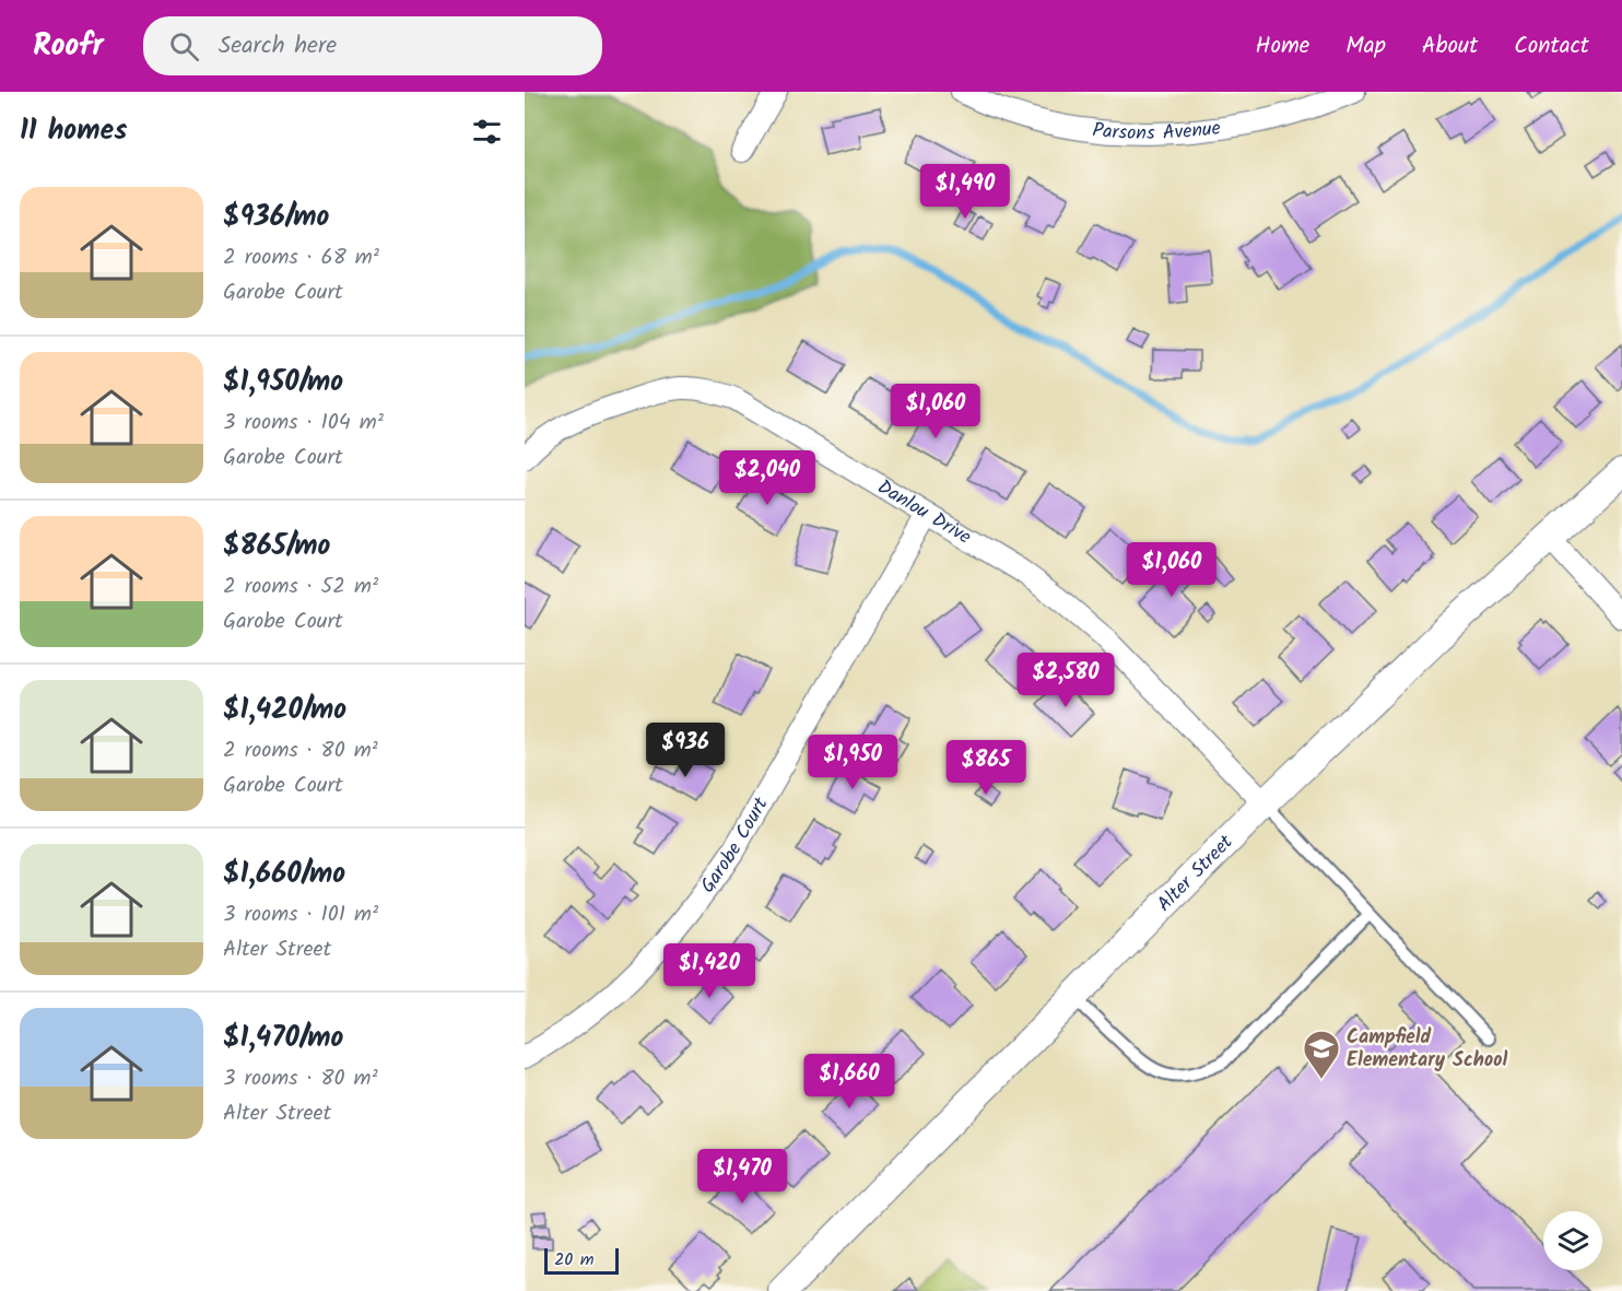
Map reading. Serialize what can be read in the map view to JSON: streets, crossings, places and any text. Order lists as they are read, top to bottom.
{
  "streets": {
    "street": [
      "Parsons Avenue",
      "Danlou Drive",
      "Garobe Court",
      "Alter Street"
    ]
  },
  "crossings": [
    ["Danlou Drive", "Garobe Court"],
    ["Danlou Drive", "Alter Street"]
  ],
  "places": {
    "school or university": ["Campfield Elementary School"]
  },
  "scale_bar": "20 m",
  "page": {
    "header": "Roofr",
    "search": "Search here",
    "nav": [
      "Home",
      "Map",
      "About",
      "Contact"
    ],
    "heading": "11 homes",
    "price": [
      "$1,490",
      "$1,060",
      "$2,040",
      "$1,060",
      "$2,580",
      "$936",
      "$1,950",
      "$865",
      "$1,420",
      "$1,660",
      "$1,470"
    ],
    "list": [
      {
        "name": "$936/mo",
        "note": "2 rooms · 68 m² · Garobe Court"
      },
      {
        "name": "$1,950/mo",
        "note": "3 rooms · 104 m² · Garobe Court"
      },
      {
        "name": "$865/mo",
        "note": "2 rooms · 52 m² · Garobe Court"
      },
      {
        "name": "$1,420/mo",
        "note": "2 rooms · 80 m² · Garobe Court"
      },
      {
        "name": "$1,660/mo",
        "note": "3 rooms · 101 m² · Alter Street"
      },
      {
        "name": "$1,470/mo",
        "note": "3 rooms · 80 m² · Alter Street"
      }
    ],
    "scale": "20 m"
  }
}
